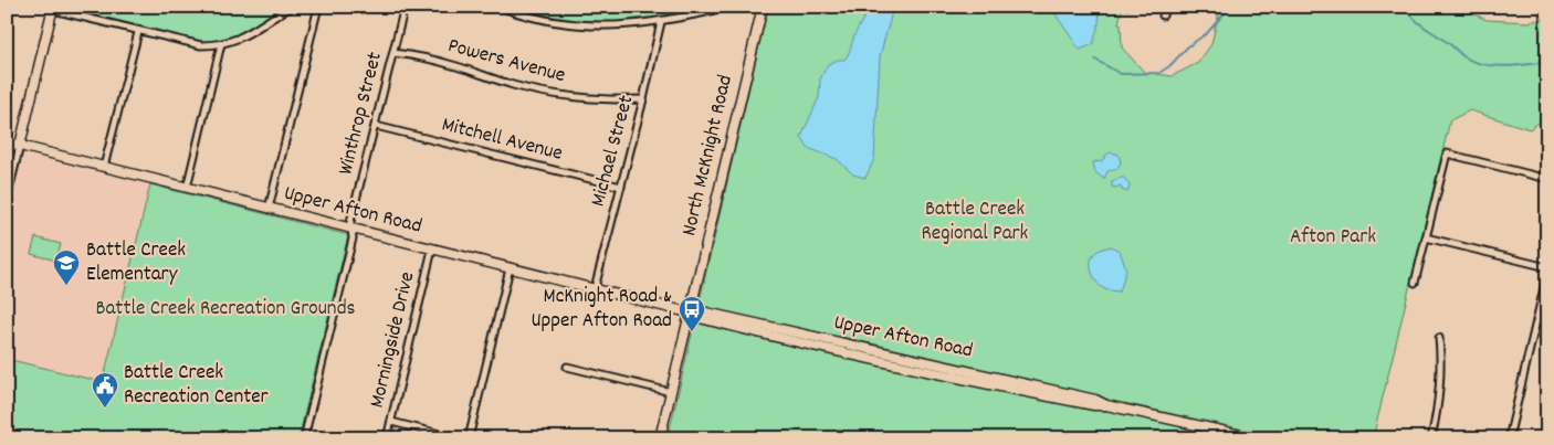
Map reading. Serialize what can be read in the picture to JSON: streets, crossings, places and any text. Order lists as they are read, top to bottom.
{
  "streets": {
    "street": [
      "Powers Avenue",
      "Winthrop Street",
      "Mitchell Avenue",
      "Michael Street",
      "North McKnight Road",
      "Upper Afton Road",
      "Morningside Drive"
    ]
  },
  "crossings": [
    ["Powers Avenue", "Winthrop Street"],
    ["Powers Avenue", "Michael Street"],
    ["Winthrop Street", "Mitchell Avenue"],
    ["Winthrop Street", "Upper Afton Road"],
    ["Mitchell Avenue", "Michael Street"],
    ["Michael Street", "Upper Afton Road"],
    ["North McKnight Road", "Upper Afton Road"],
    ["Upper Afton Road", "Morningside Drive"]
  ],
  "parks": ["Battle Creek Regional Park", "Afton Park", "Battle Creek Recreation Grounds"],
  "places": {
    "school or university": ["Battle Creek Elementary"],
    "bus stop": ["McKnight Road & Upper Afton Road"],
    "public building": ["Battle Creek Recreation Center"]
  }
}
